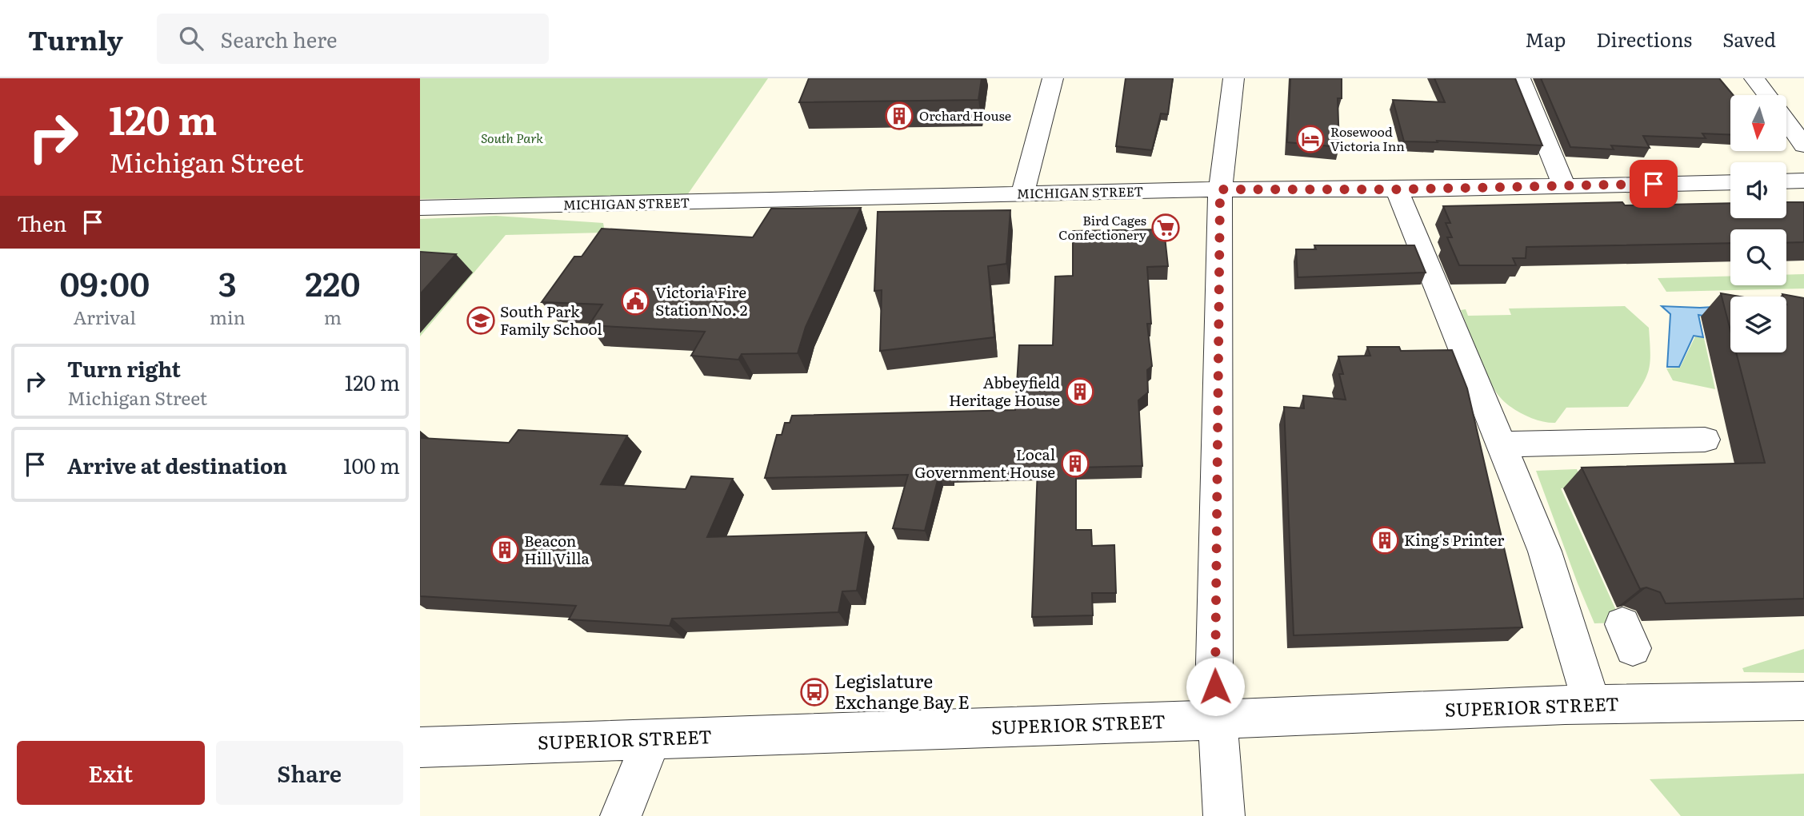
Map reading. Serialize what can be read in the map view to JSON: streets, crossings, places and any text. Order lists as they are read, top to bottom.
{
  "streets": {
    "street": ["MICHIGAN STREET", "SUPERIOR STREET"]
  },
  "parks": ["South Park"],
  "places": {
    "building": [
      "Orchard House",
      "Abbeyfield Heritage House",
      "Local Government House",
      "King's Printer",
      "Beacon Hill Villa"
    ],
    "hotel": ["Rosewood Victoria Inn"],
    "supermarket": ["Bird Cages Confectionery"],
    "public building": ["Victoria Fire Station No. 2"],
    "school or university": ["South Park Family School"],
    "bus stop": ["Legislature Exchange Bay E"]
  },
  "north": "bottom",
  "page": {
    "header": "Turnly",
    "search": "Search here",
    "nav": ["Map", "Directions", "Saved"],
    "turn": ["120 m", "Michigan Street"],
    "then": "Then",
    "eta": [
      "09:00",
      "Arrival",
      "3",
      "min",
      "220",
      "m"
    ],
    "list": [
      {
        "name": "Turn right",
        "note": "Michigan Street",
        "value": "120 m"
      },
      {
        "name": "Arrive at destination",
        "value": "100 m"
      }
    ],
    "buttons": ["Exit", "Share"]
  }
}
